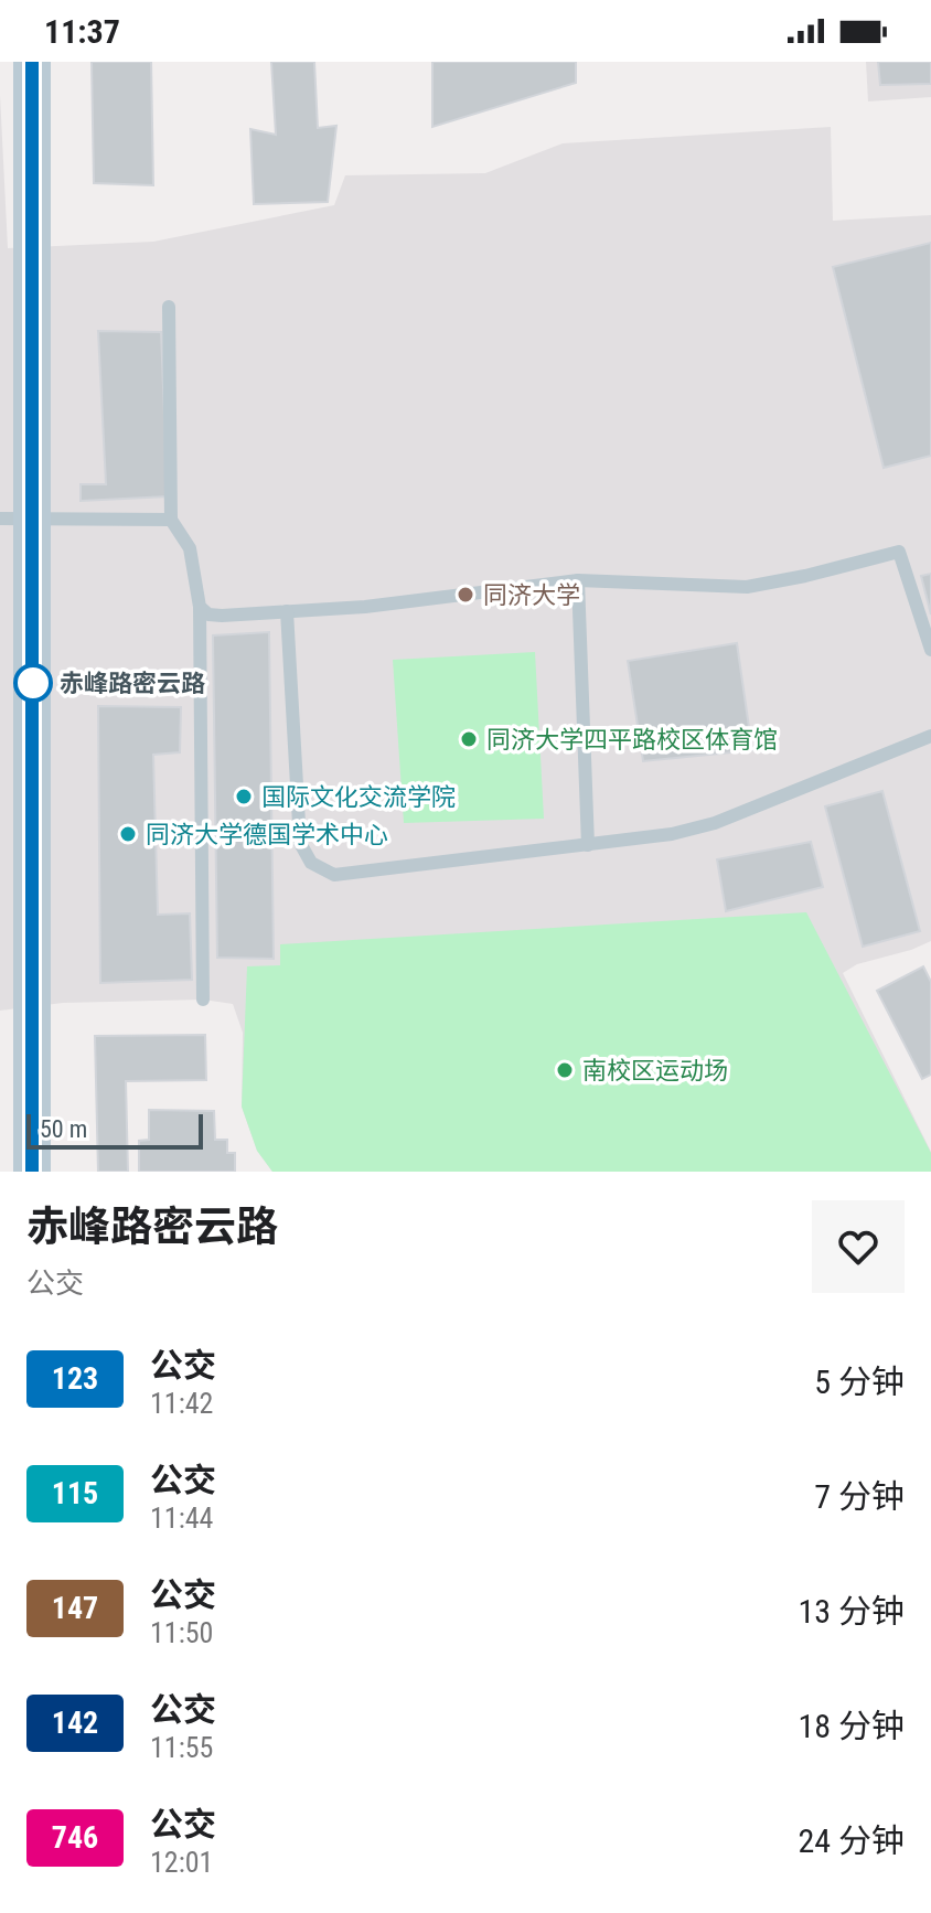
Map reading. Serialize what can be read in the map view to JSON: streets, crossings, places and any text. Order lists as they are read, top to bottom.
{
  "places": [
    "同济大学",
    "赤峰路密云路",
    "同济大学四平路校区体育馆",
    "国际文化交流学院",
    "同济大学德国学术中心",
    "南校区运动场"
  ],
  "lines": ["bus line 123"],
  "scale_bar": "50 m",
  "page": {
    "status": "11:37",
    "scale": "50 m",
    "heading": ["赤峰路密云路", "公交"],
    "list": [
      {
        "mark": "123",
        "name": "公交",
        "note": "11:42",
        "value": "5 分钟"
      },
      {
        "mark": "115",
        "name": "公交",
        "note": "11:44",
        "value": "7 分钟"
      },
      {
        "mark": "147",
        "name": "公交",
        "note": "11:50",
        "value": "13 分钟"
      },
      {
        "mark": "142",
        "name": "公交",
        "note": "11:55",
        "value": "18 分钟"
      },
      {
        "mark": "746",
        "name": "公交",
        "note": "12:01",
        "value": "24 分钟"
      }
    ]
  }
}
